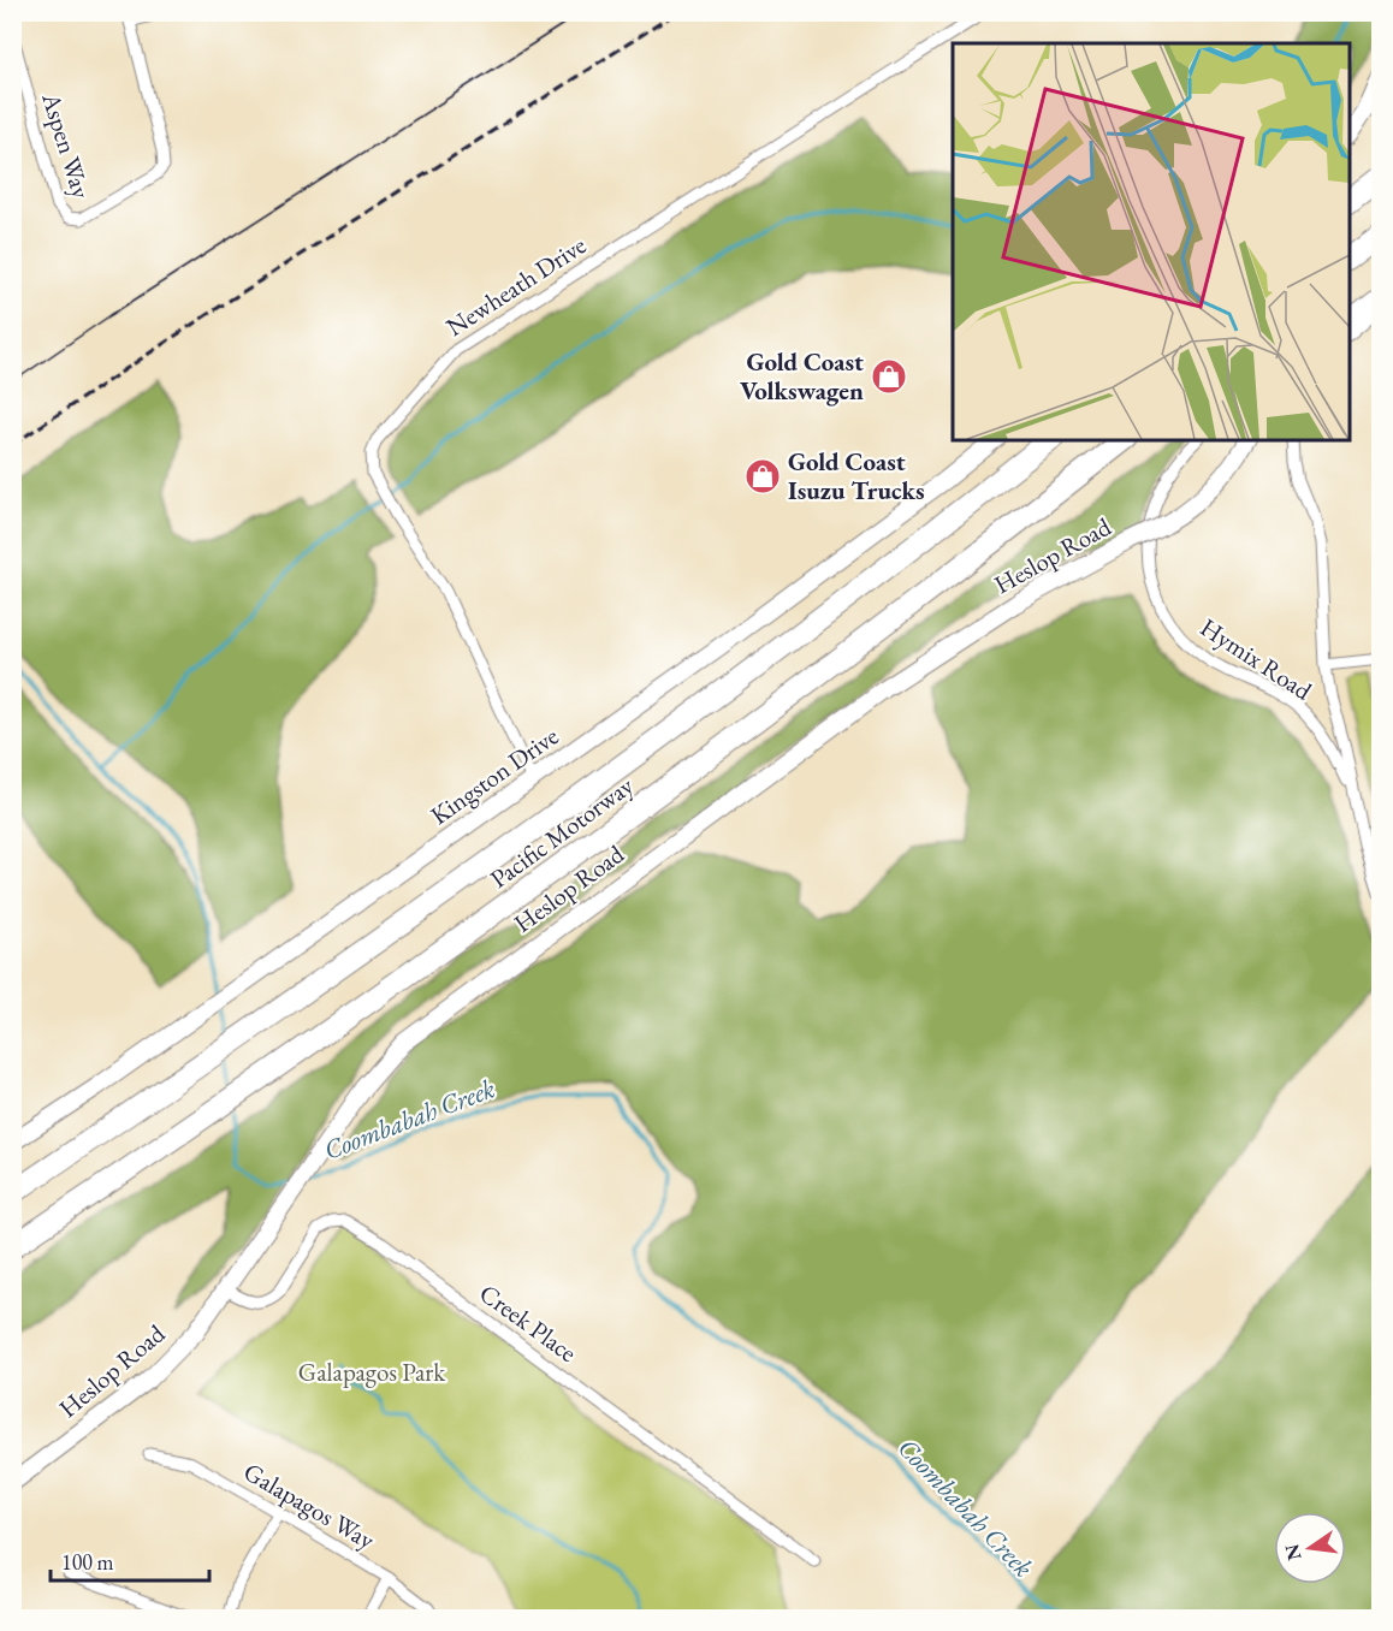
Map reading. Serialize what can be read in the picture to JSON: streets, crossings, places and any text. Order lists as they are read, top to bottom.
{
  "streets": {
    "highway": ["Pacific Motorway"],
    "street": [
      "Aspen Way",
      "Newheath Drive",
      "Heslop Road",
      "Hymix Road",
      "Kingston Drive",
      "Creek Place",
      "Galapagos Way"
    ]
  },
  "crossings": [
    ["Newheath Drive", "Kingston Drive"],
    ["Heslop Road", "Creek Place"]
  ],
  "water": ["Coombabah Creek"],
  "parks": ["Galapagos Park"],
  "places": {
    "shop": ["Gold Coast Volkswagen", "Gold Coast Isuzu Trucks"]
  },
  "scale_bar": "100 m",
  "north": "left"
}
